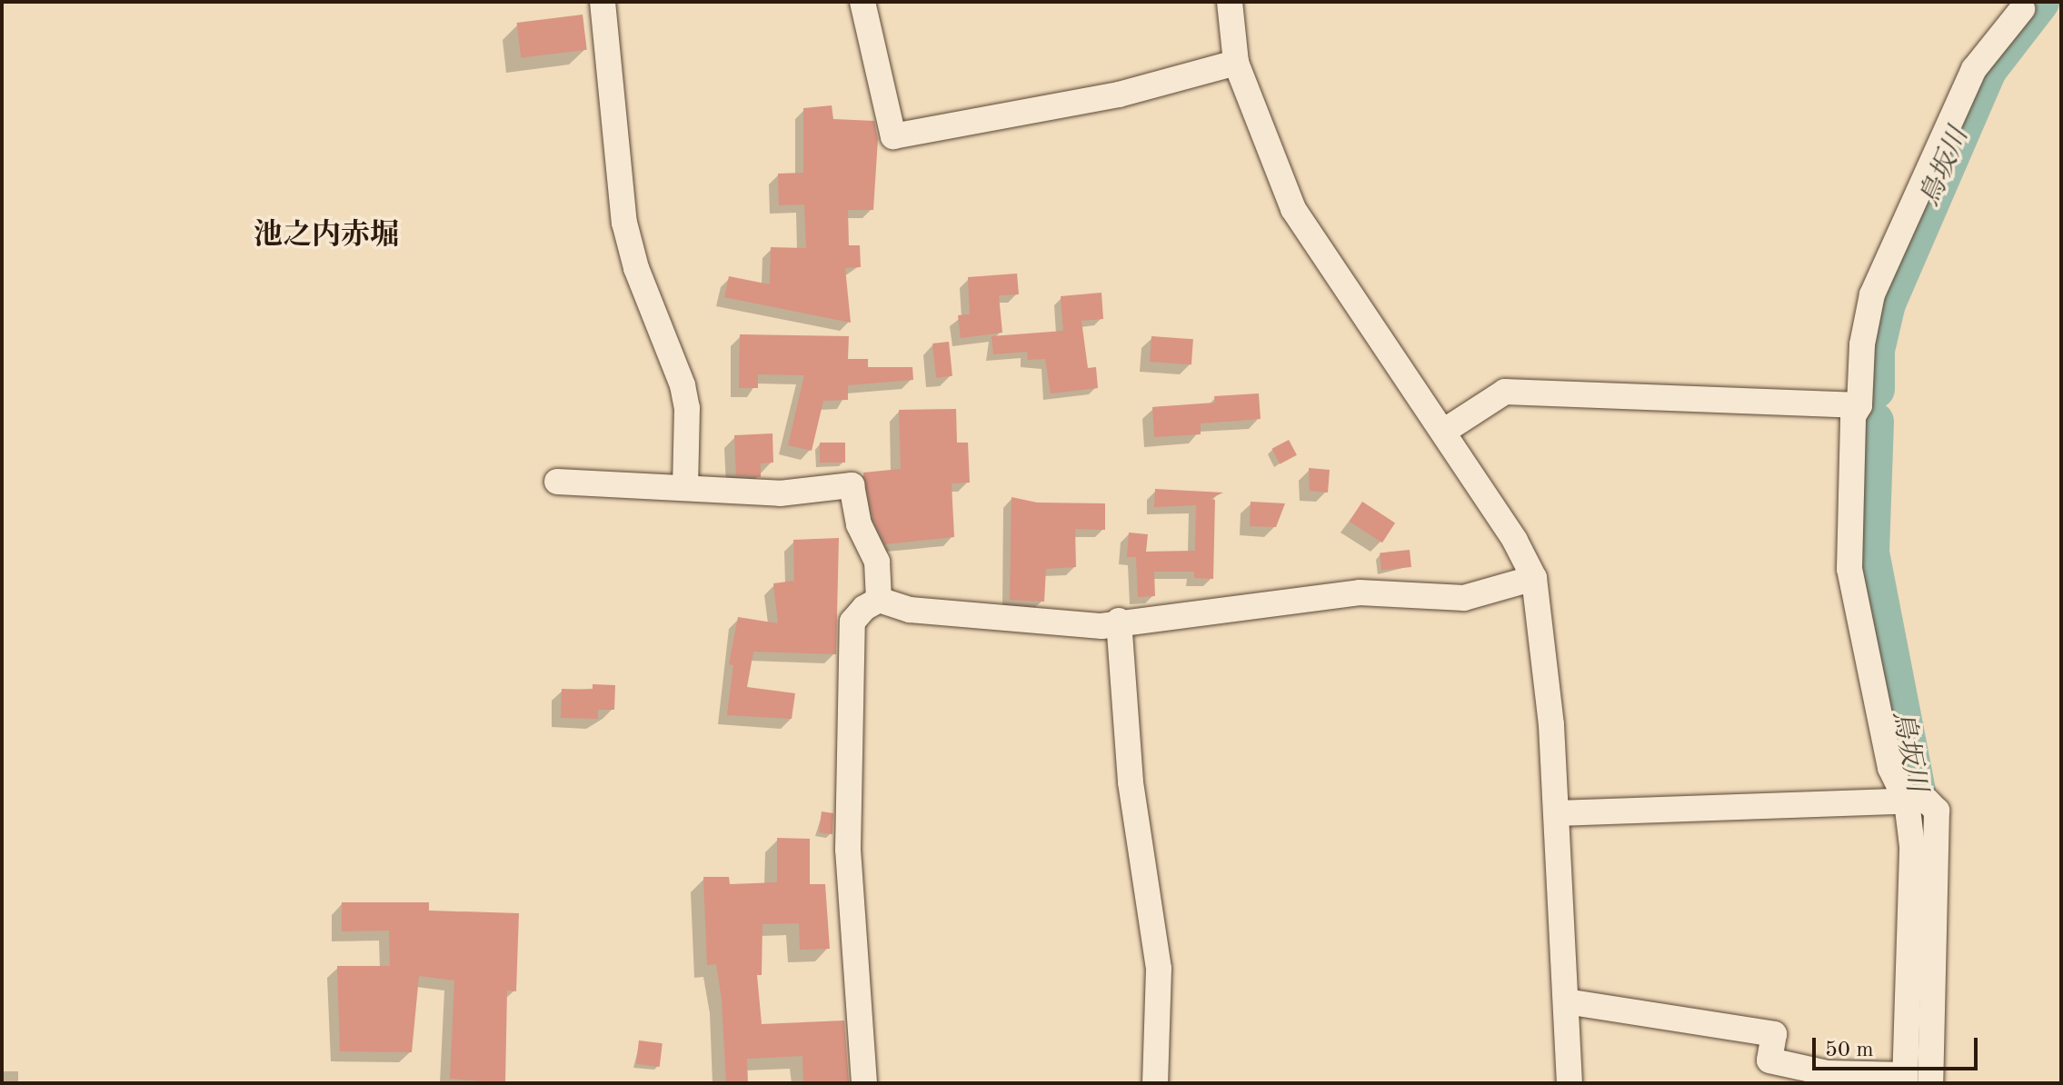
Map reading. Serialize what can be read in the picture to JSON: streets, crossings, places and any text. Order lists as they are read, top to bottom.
{
  "districts": ["池之内赤堀"],
  "water": ["鳥坂川"],
  "scale_bar": "50 m"
}
